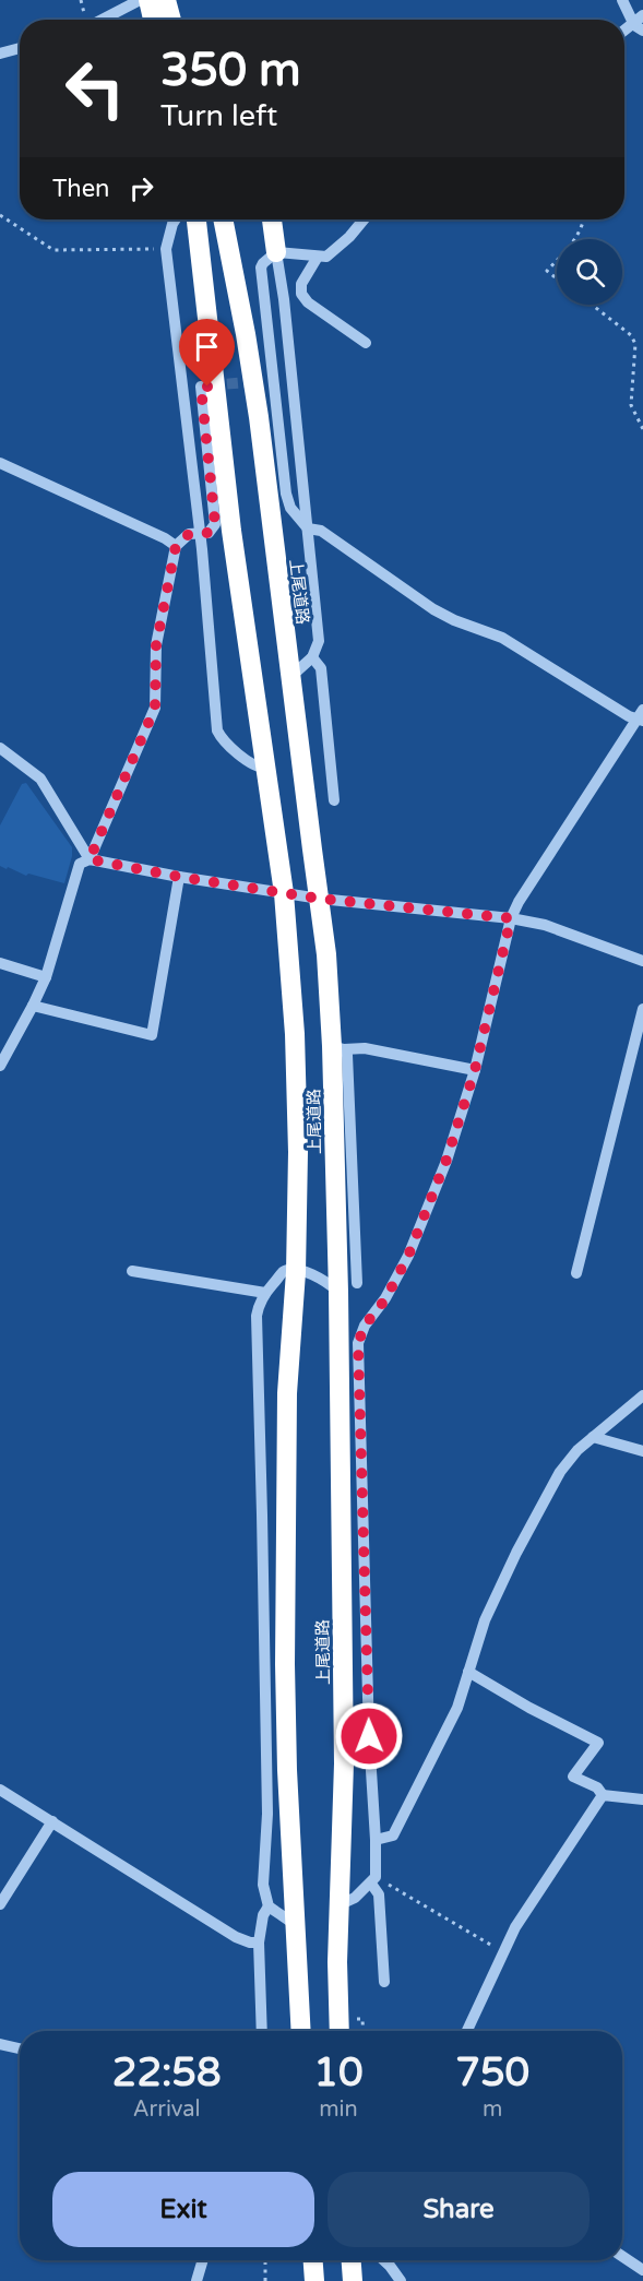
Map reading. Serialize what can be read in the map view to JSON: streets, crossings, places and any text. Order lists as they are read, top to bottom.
{
  "streets": {
    "highway": ["上尾道路"]
  },
  "page": {
    "turn": ["350 m", "Turn left"],
    "then": "Then",
    "eta": [
      "22:58",
      "Arrival",
      "10",
      "min",
      "750",
      "m"
    ],
    "buttons": ["Exit", "Share"]
  }
}
